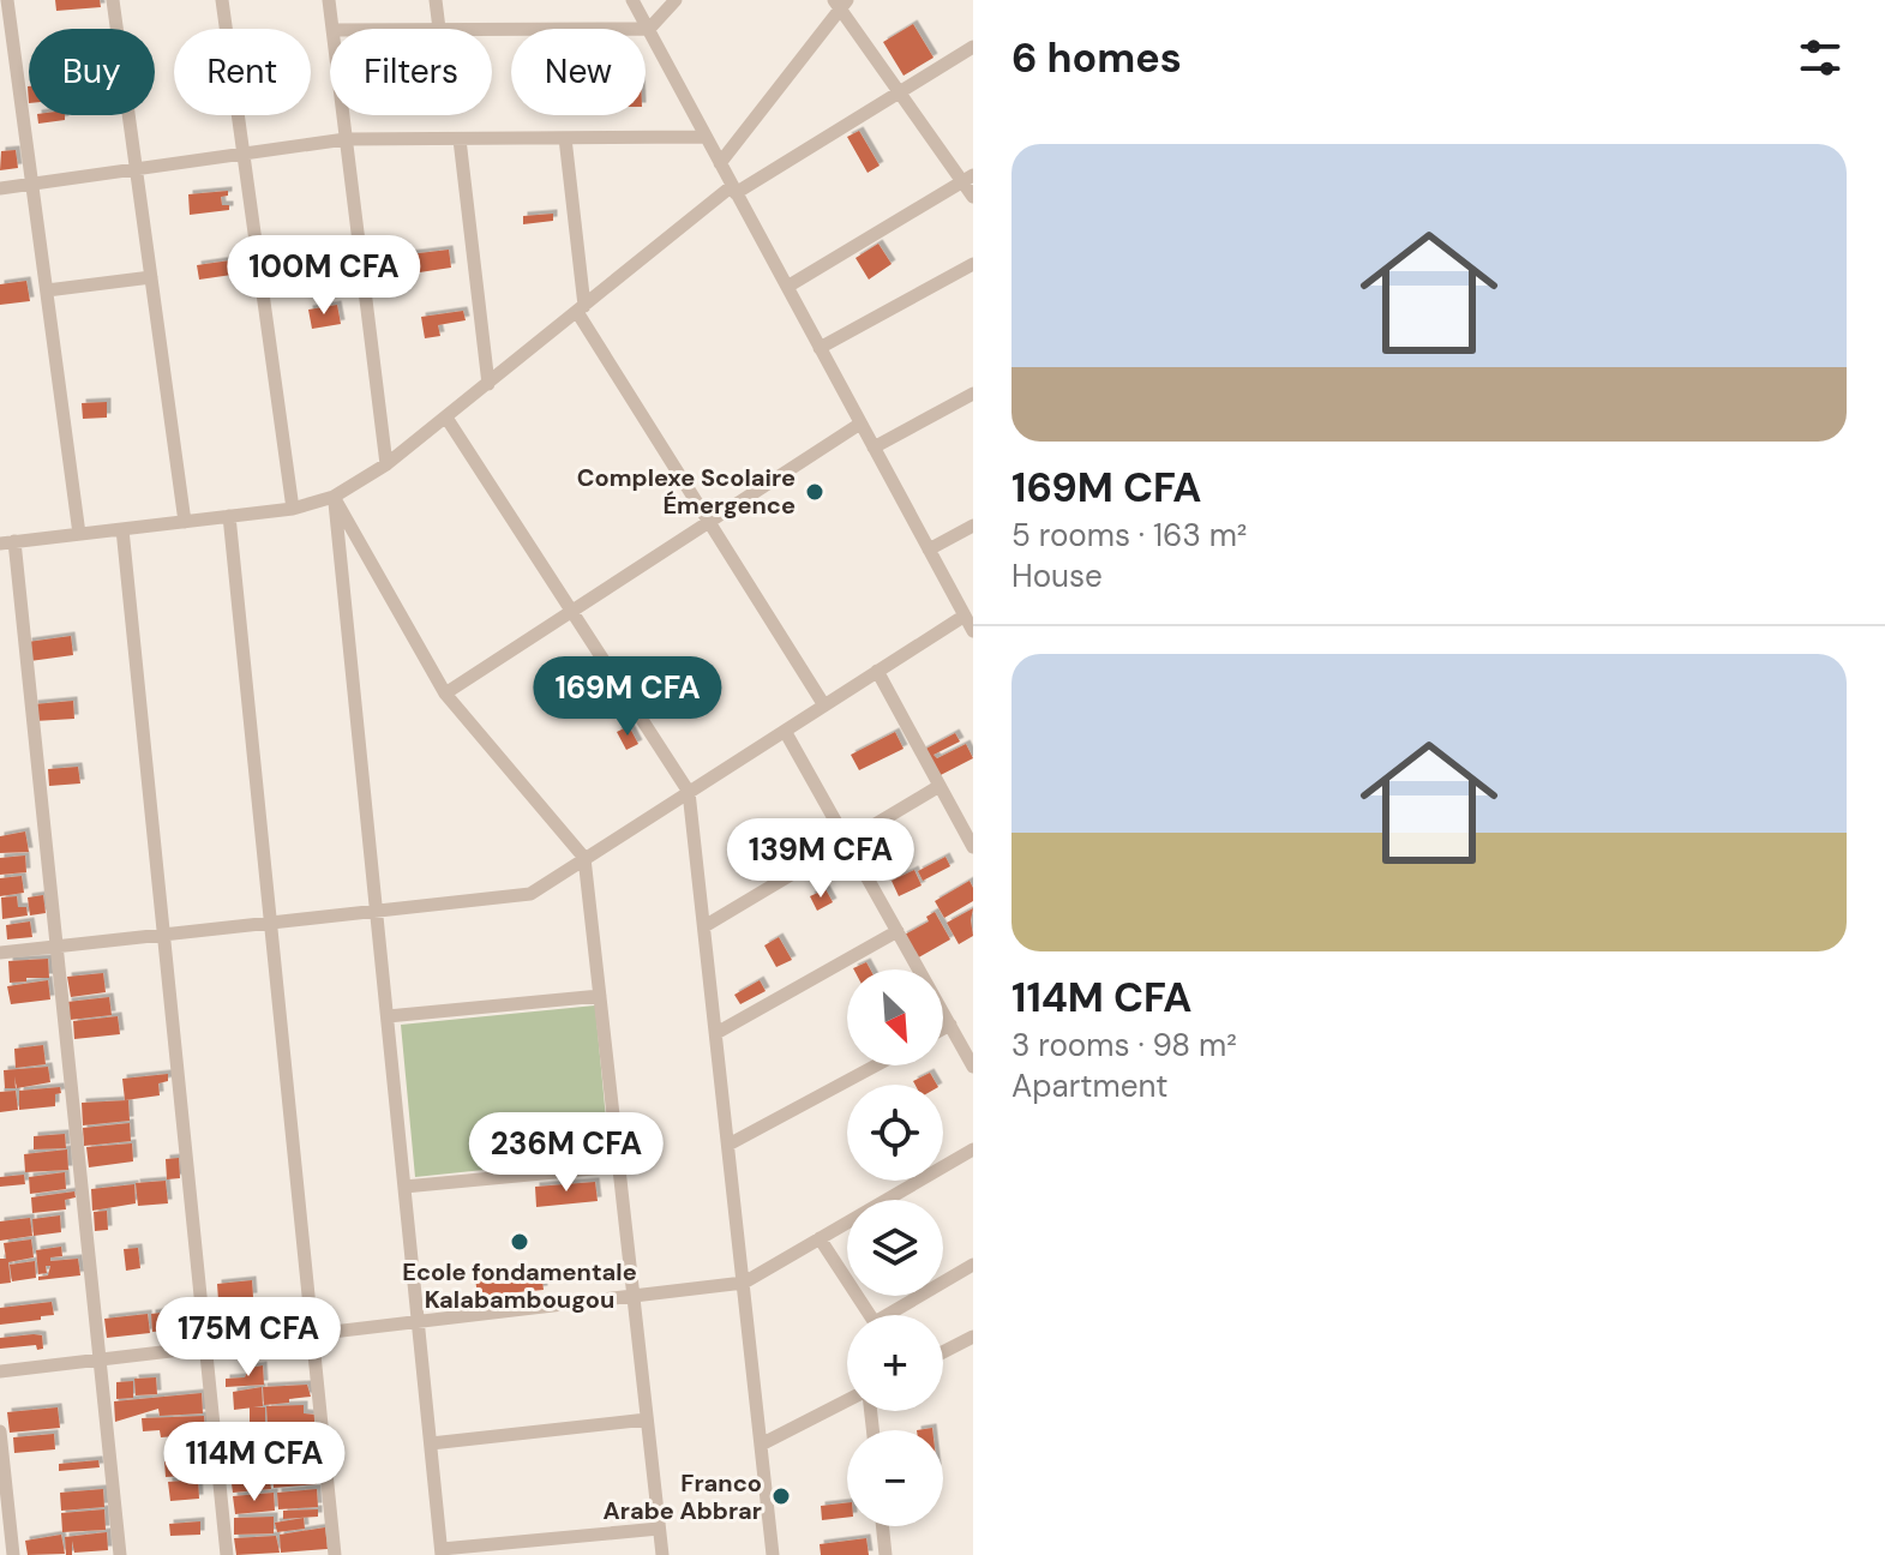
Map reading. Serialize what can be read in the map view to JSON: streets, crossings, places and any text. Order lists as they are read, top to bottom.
{
  "places": ["Complexe Scolaire Émergence", "Ecole fondamentale Kalabambougou", "Franco Arabe Abbrar"],
  "north": "bottom right",
  "page": {
    "heading": "6 homes",
    "chip": [
      "Buy",
      "Rent",
      "Filters",
      "New"
    ],
    "list": [
      {
        "name": "169M CFA",
        "note": "5 rooms · 163 m² · House"
      },
      {
        "name": "114M CFA",
        "note": "3 rooms · 98 m² · Apartment"
      }
    ],
    "price": [
      "100M CFA",
      "169M CFA",
      "139M CFA",
      "236M CFA",
      "175M CFA",
      "114M CFA"
    ],
    "map_buttons": ["+", "−"]
  }
}
